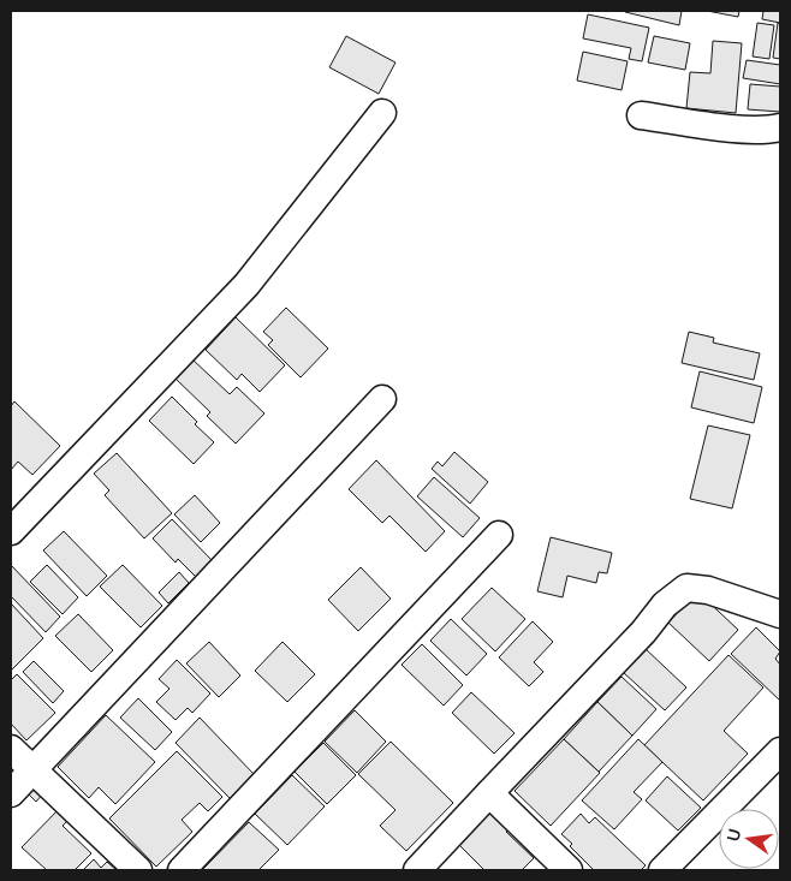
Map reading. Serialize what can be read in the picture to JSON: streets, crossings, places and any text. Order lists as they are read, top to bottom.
{
  "north": "left"
}
